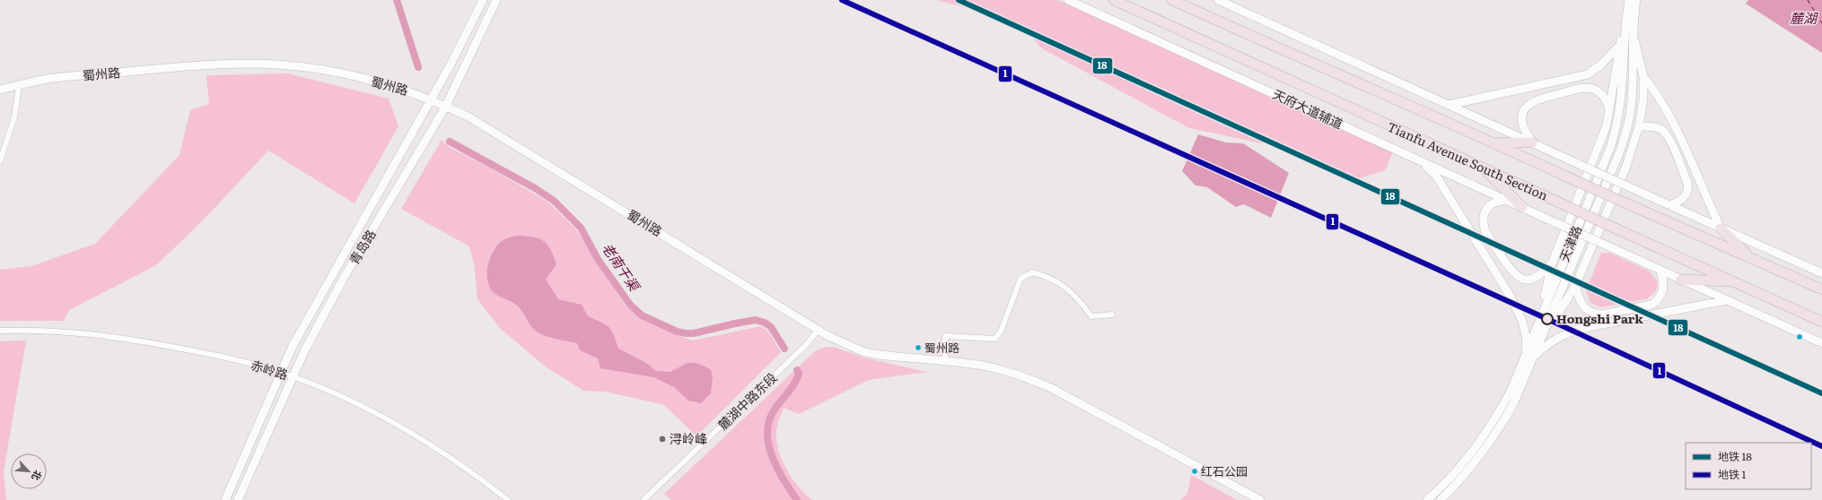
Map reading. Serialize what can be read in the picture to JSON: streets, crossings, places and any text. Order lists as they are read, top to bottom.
{
  "streets": {
    "highway": ["Tianfu Avenue South Section"],
    "street": [
      "蜀州路",
      "天府大道辅道",
      "天津路",
      "青岛路",
      "赤岭路",
      "麓湖中路东段"
    ]
  },
  "crossings": [
    ["蜀州路", "青岛路"],
    ["蜀州路", "麓湖中路东段"],
    ["青岛路", "赤岭路"]
  ],
  "water": ["麓湖", "老南干渠"],
  "places": [
    "Hongshi Park",
    "蜀州路",
    "浔岭峰",
    "红石公园"
  ],
  "lines": ["metro line 18", "metro line 1"],
  "legend": ["地铁 18", "地铁 1"],
  "north": "bottom right"
}
